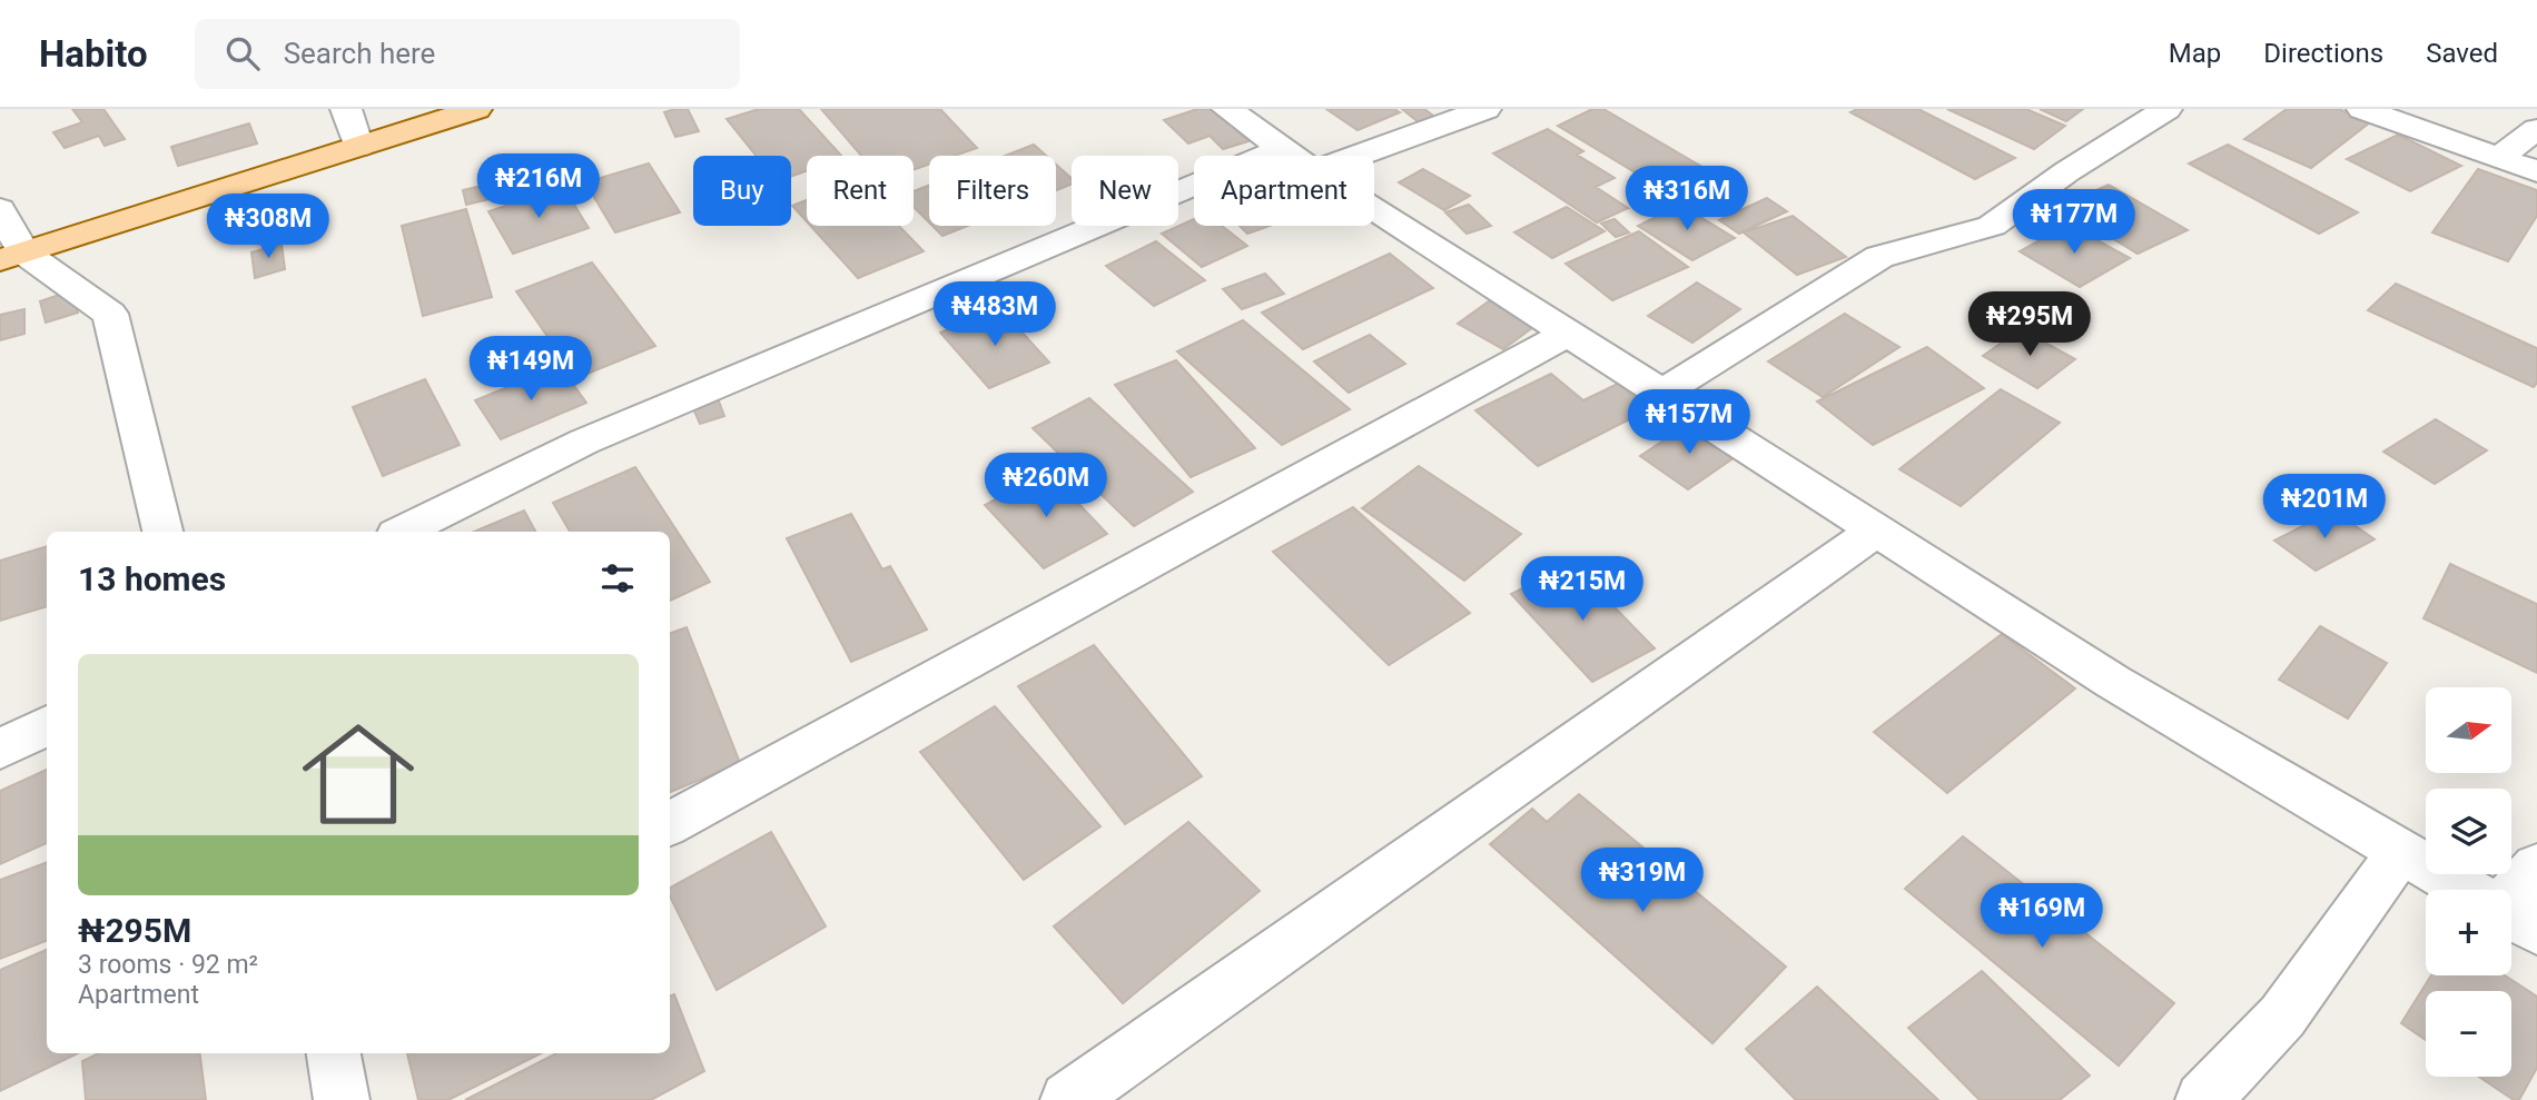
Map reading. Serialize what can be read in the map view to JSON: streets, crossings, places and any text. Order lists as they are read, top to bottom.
{
  "north": "right",
  "page": {
    "header": "Habito",
    "search": "Search here",
    "nav": ["Map", "Directions", "Saved"],
    "price": [
      "₦216M",
      "₦316M",
      "₦177M",
      "₦308M",
      "₦483M",
      "₦295M",
      "₦149M",
      "₦157M",
      "₦260M",
      "₦201M",
      "₦215M",
      "₦319M",
      "₦169M"
    ],
    "chip": [
      "Buy",
      "Rent",
      "Filters",
      "New",
      "Apartment"
    ],
    "heading": "13 homes",
    "list": [
      {
        "name": "₦295M",
        "note": "3 rooms · 92 m² · Apartment"
      }
    ],
    "map_buttons": ["+", "−"]
  }
}
